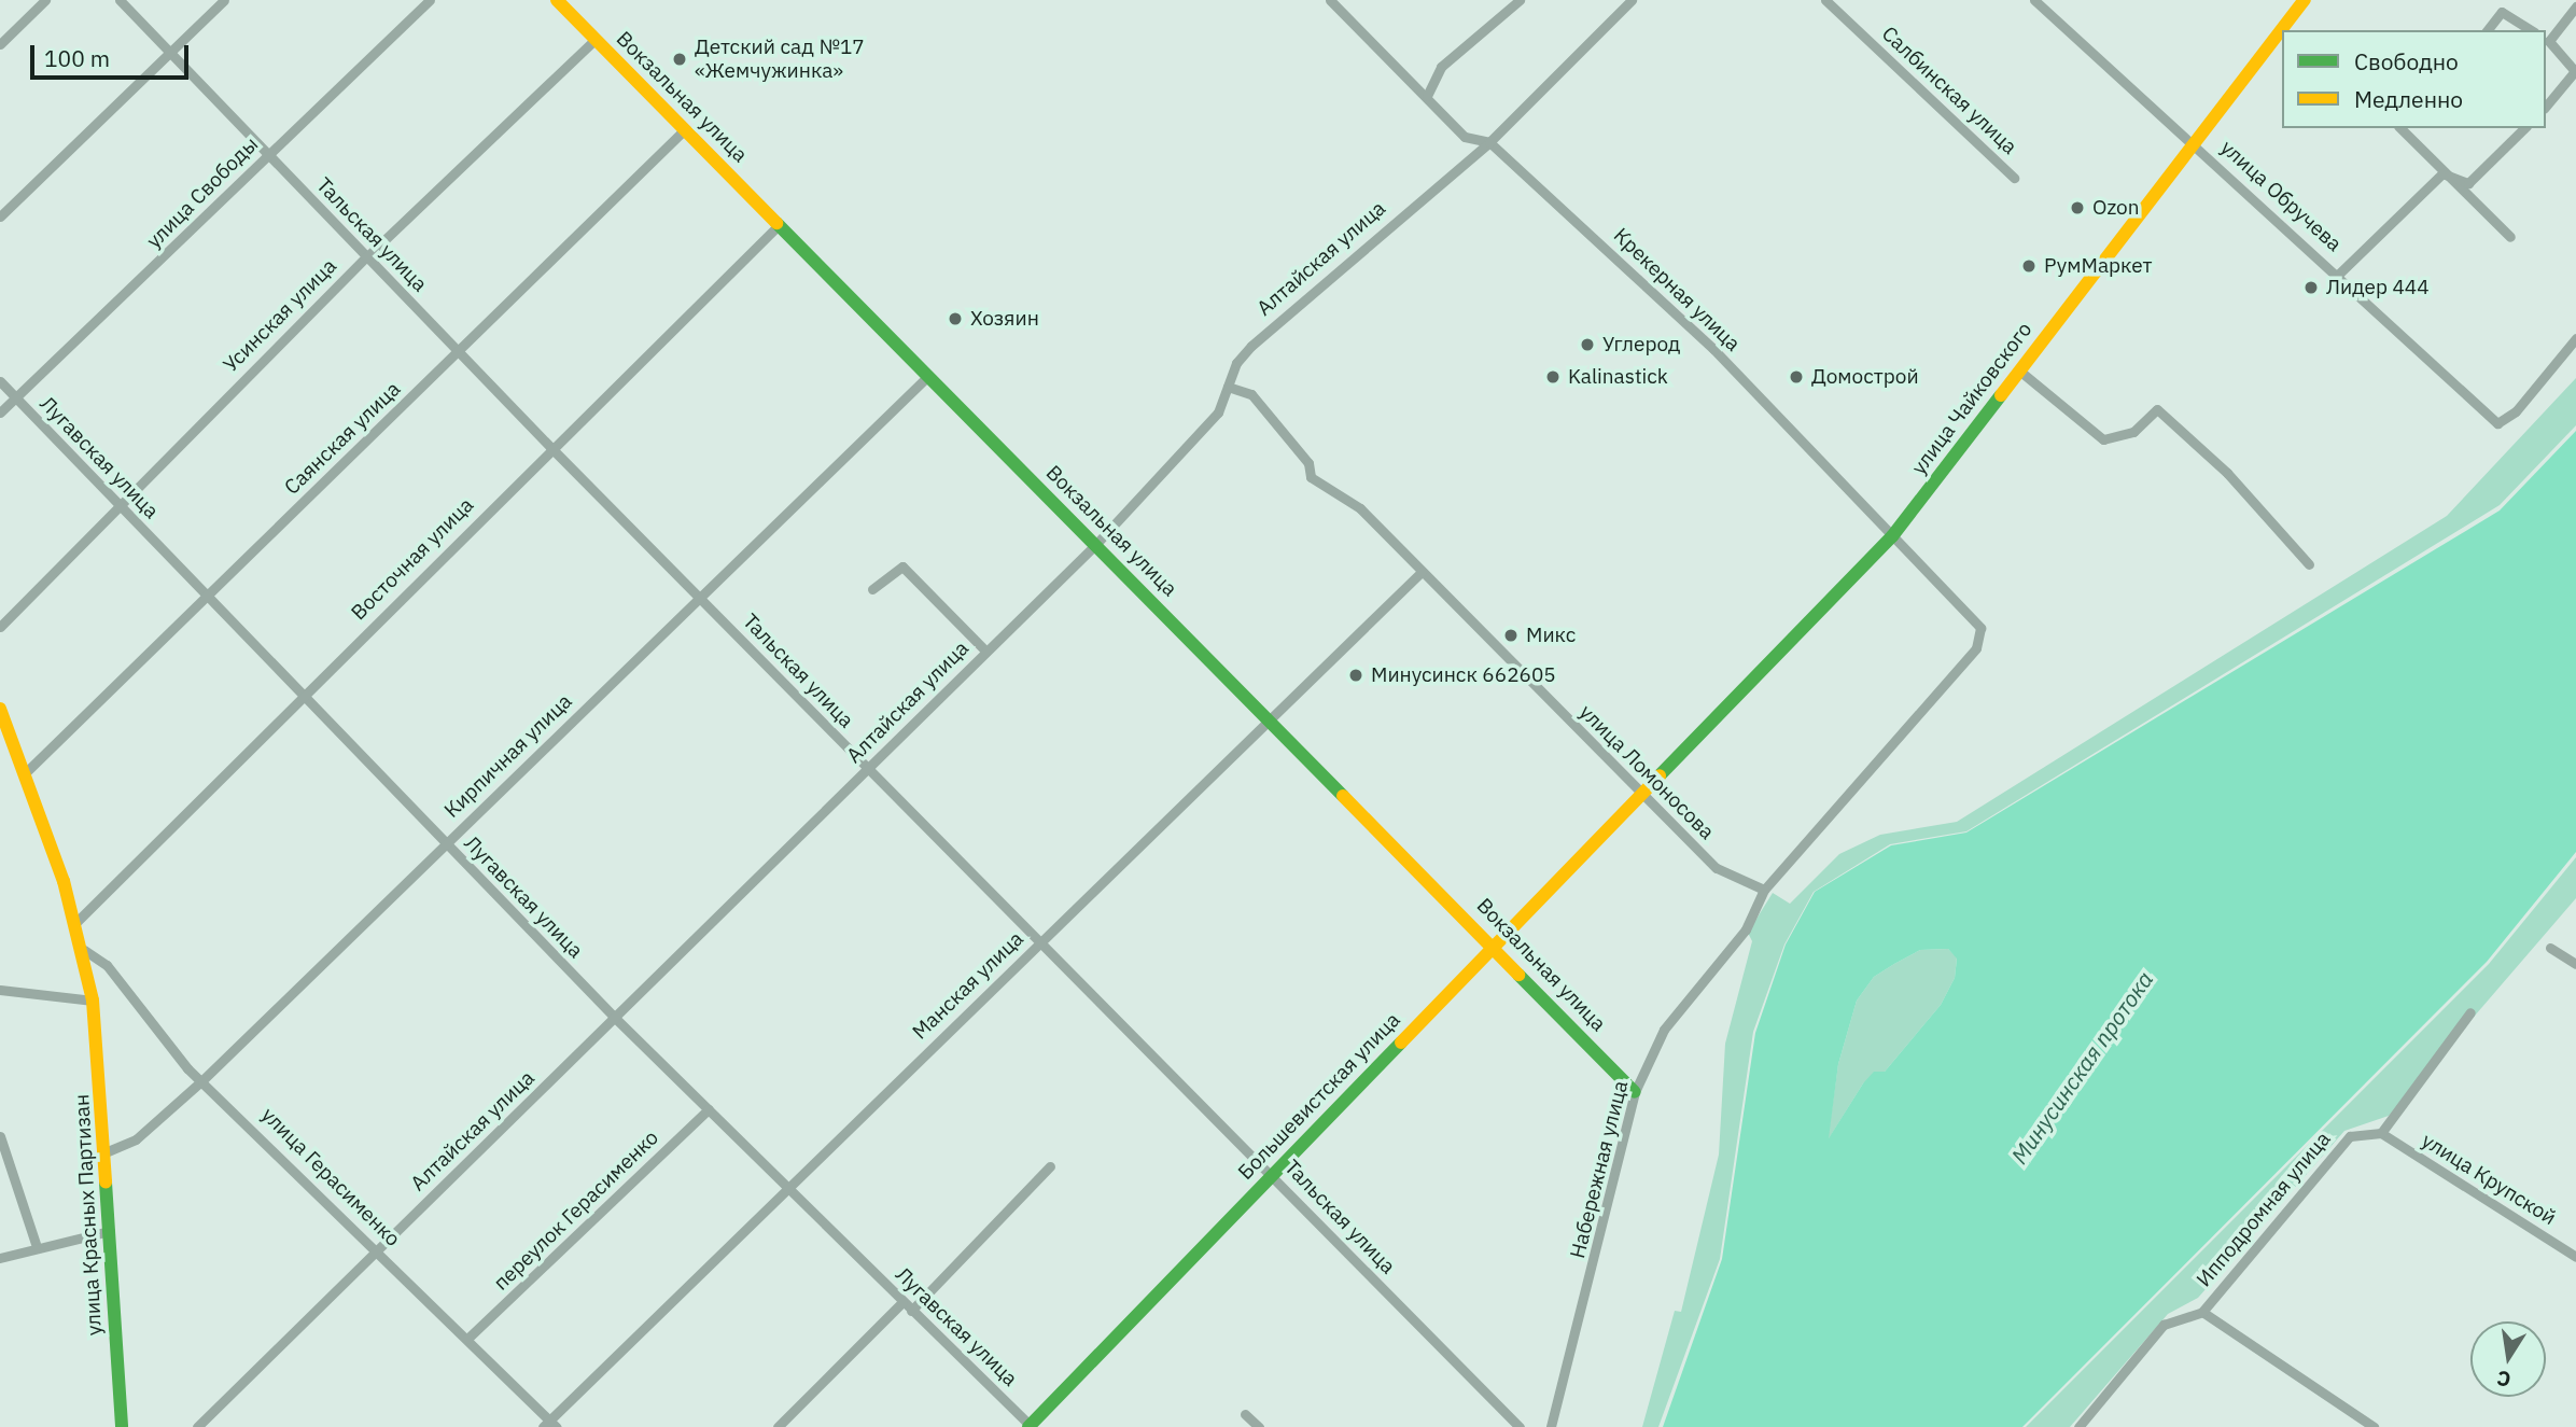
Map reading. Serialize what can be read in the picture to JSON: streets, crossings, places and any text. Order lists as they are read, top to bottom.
{
  "streets": {
    "main road": [
      "Вокзальная улица",
      "улица Чайковского",
      "Большевистская улица",
      "улица Красных Партизан"
    ],
    "street": [
      "Салбинская улица",
      "улица Свободы",
      "улица Обручева",
      "Тальская улица",
      "Алтайская улица",
      "Крекерная улица",
      "Усинская улица",
      "Саянская улица",
      "Лугавская улица",
      "Восточная улица",
      "Кирпичная улица",
      "улица Ломоносова",
      "Манская улица",
      "Набережная улица",
      "улица Герасименко",
      "улица Крупской",
      "Ипподромная улица",
      "переулок Герасименко"
    ]
  },
  "crossings": [
    ["Вокзальная улица", "Алтайская улица"],
    ["Вокзальная улица", "Усинская улица"],
    ["Вокзальная улица", "Саянская улица"],
    ["Вокзальная улица", "Восточная улица"],
    ["Вокзальная улица", "Кирпичная улица"],
    ["Вокзальная улица", "Манская улица"],
    ["Вокзальная улица", "Большевистская улица"],
    ["Вокзальная улица", "Набережная улица"],
    ["улица Свободы", "Тальская улица"],
    ["улица Свободы", "Лугавская улица"],
    ["улица Обручева", "улица Чайковского"],
    ["Тальская улица", "Алтайская улица"],
    ["Тальская улица", "Усинская улица"],
    ["Тальская улица", "Саянская улица"],
    ["Тальская улица", "Восточная улица"],
    ["Тальская улица", "Кирпичная улица"],
    ["Тальская улица", "Манская улица"],
    ["Тальская улица", "Большевистская улица"],
    ["Алтайская улица", "Крекерная улица"],
    ["Алтайская улица", "Лугавская улица"],
    ["Алтайская улица", "улица Ломоносова"],
    ["Алтайская улица", "улица Герасименко"],
    ["Крекерная улица", "улица Чайковского"],
    ["Крекерная улица", "Набережная улица"],
    ["Усинская улица", "Лугавская улица"],
    ["улица Чайковского", "улица Ломоносова"],
    ["улица Чайковского", "Большевистская улица"],
    ["Саянская улица", "Лугавская улица"],
    ["Саянская улица", "улица Красных Партизан"],
    ["Лугавская улица", "Восточная улица"],
    ["Лугавская улица", "Кирпичная улица"],
    ["Лугавская улица", "Манская улица"],
    ["Лугавская улица", "Большевистская улица"],
    ["Лугавская улица", "переулок Герасименко"],
    ["Восточная улица", "улица Красных Партизан"],
    ["Кирпичная улица", "улица Герасименко"],
    ["Кирпичная улица", "улица Красных Партизан"],
    ["улица Ломоносова", "Манская улица"],
    ["улица Ломоносова", "Большевистская улица"],
    ["улица Ломоносова", "Набережная улица"],
    ["Манская улица", "улица Герасименко"],
    ["улица Герасименко", "переулок Герасименко"],
    ["улица Герасименко", "улица Красных Партизан"],
    ["улица Крупской", "Ипподромная улица"]
  ],
  "water": ["Минусинская протока"],
  "places": [
    "Детский сад №17 «Жемчужинка»",
    "Ozon",
    "РумМаркет",
    "Лидер 444",
    "Хозяин",
    "Углерод",
    "Kalinastick",
    "Домострой",
    "Микс",
    "Минусинск 662605"
  ],
  "legend": ["Свободно", "Медленно"],
  "scale_bar": "100 m",
  "north": "bottom"
}
